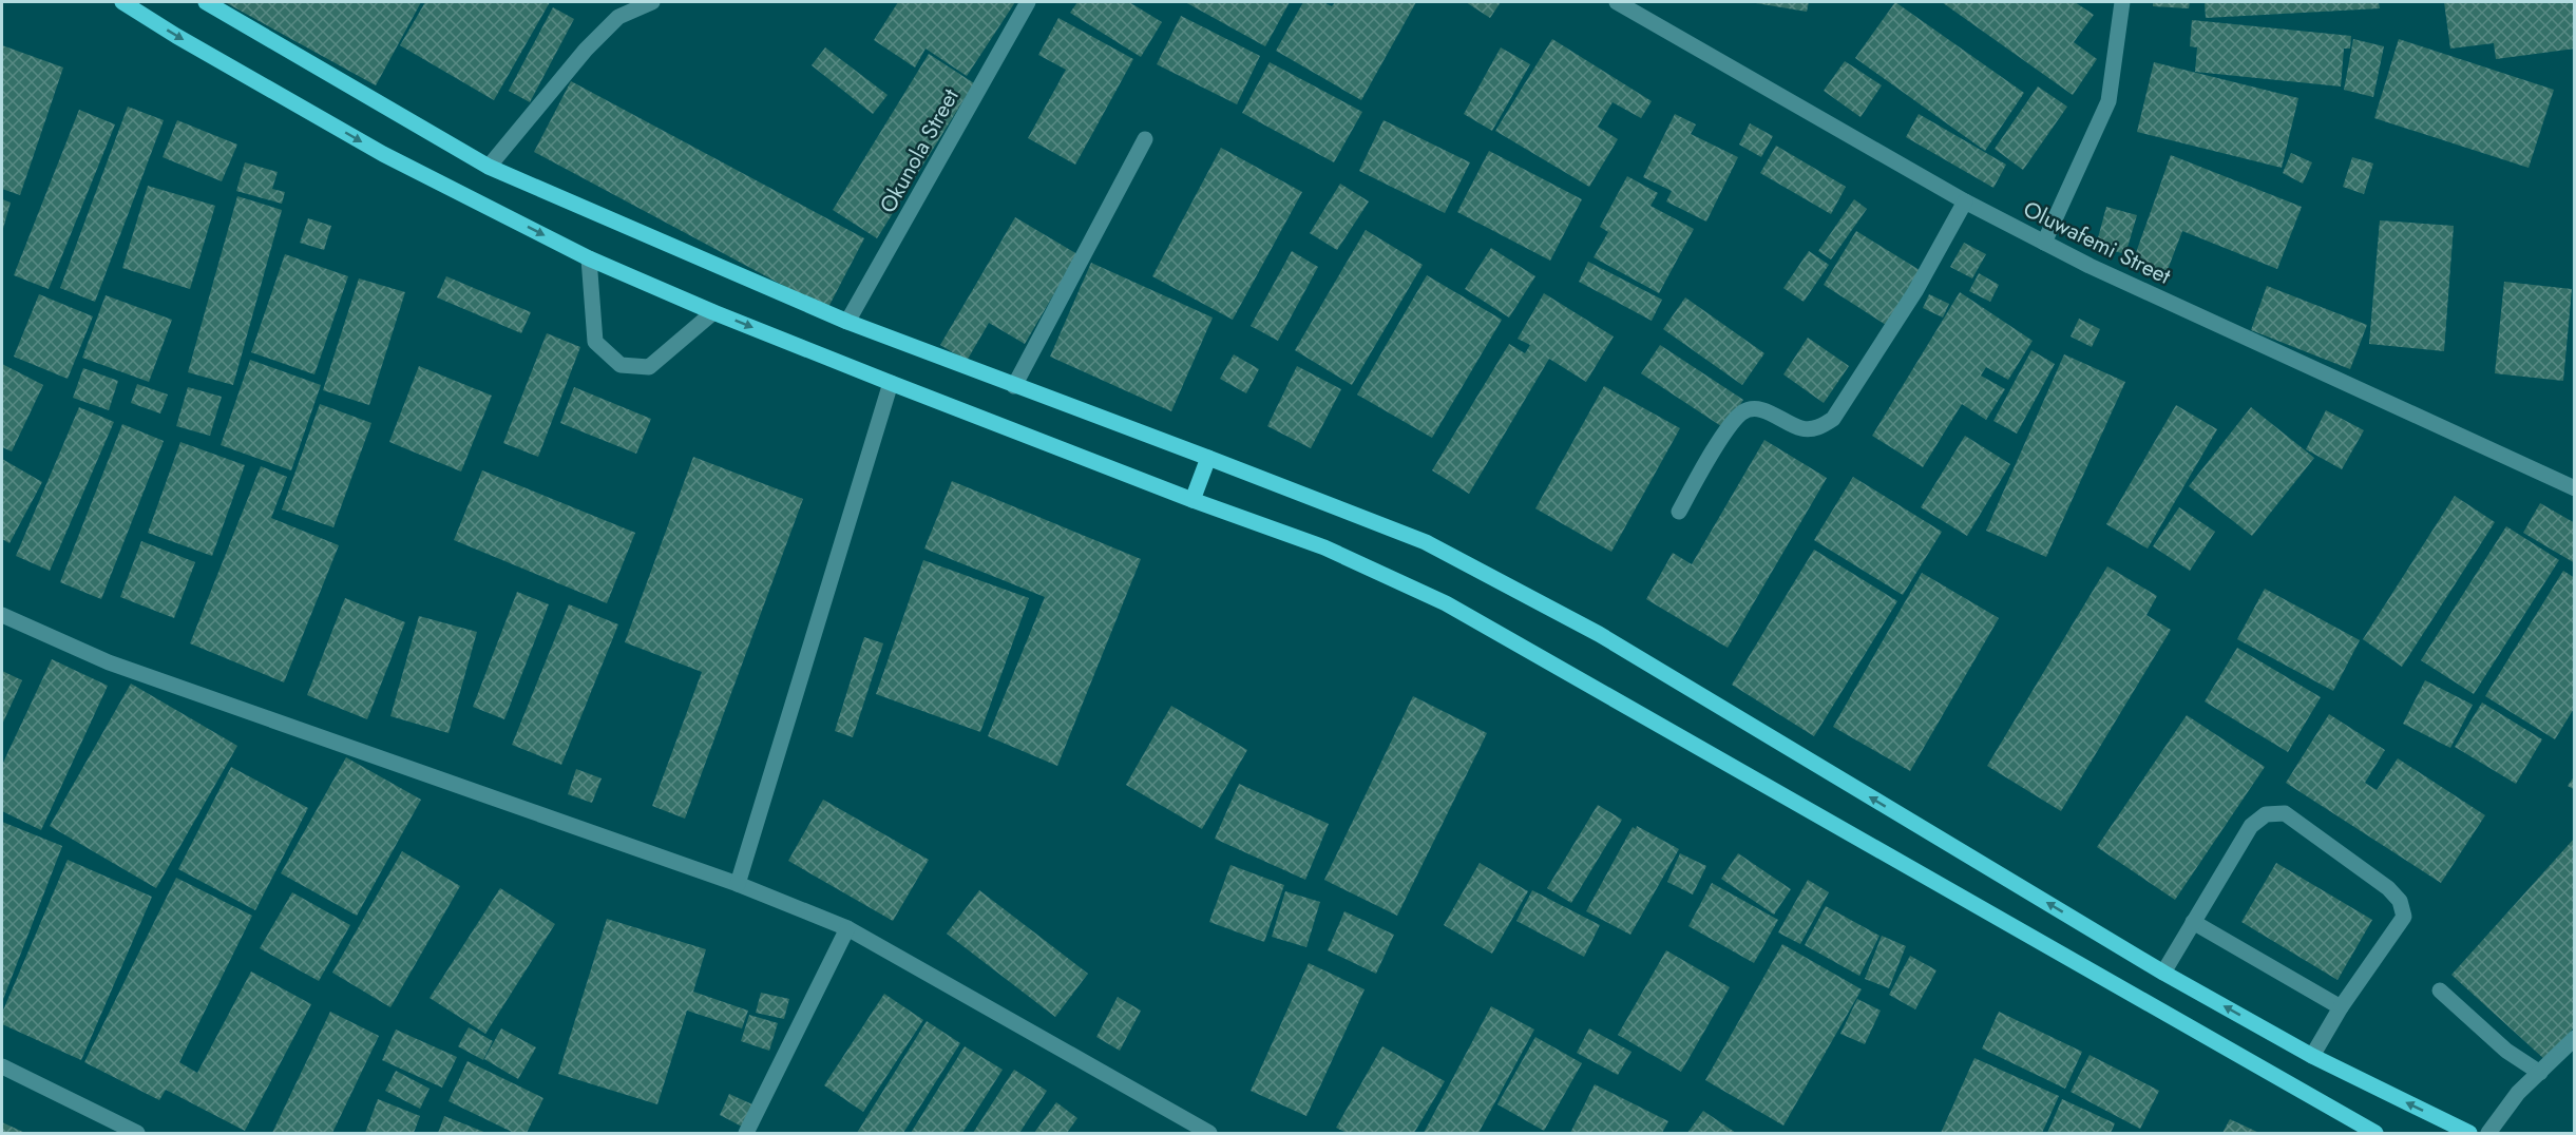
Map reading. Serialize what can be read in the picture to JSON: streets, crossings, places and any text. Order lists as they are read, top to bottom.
{
  "streets": {
    "street": ["Okunola Street", "Oluwafemi Street"]
  }
}
